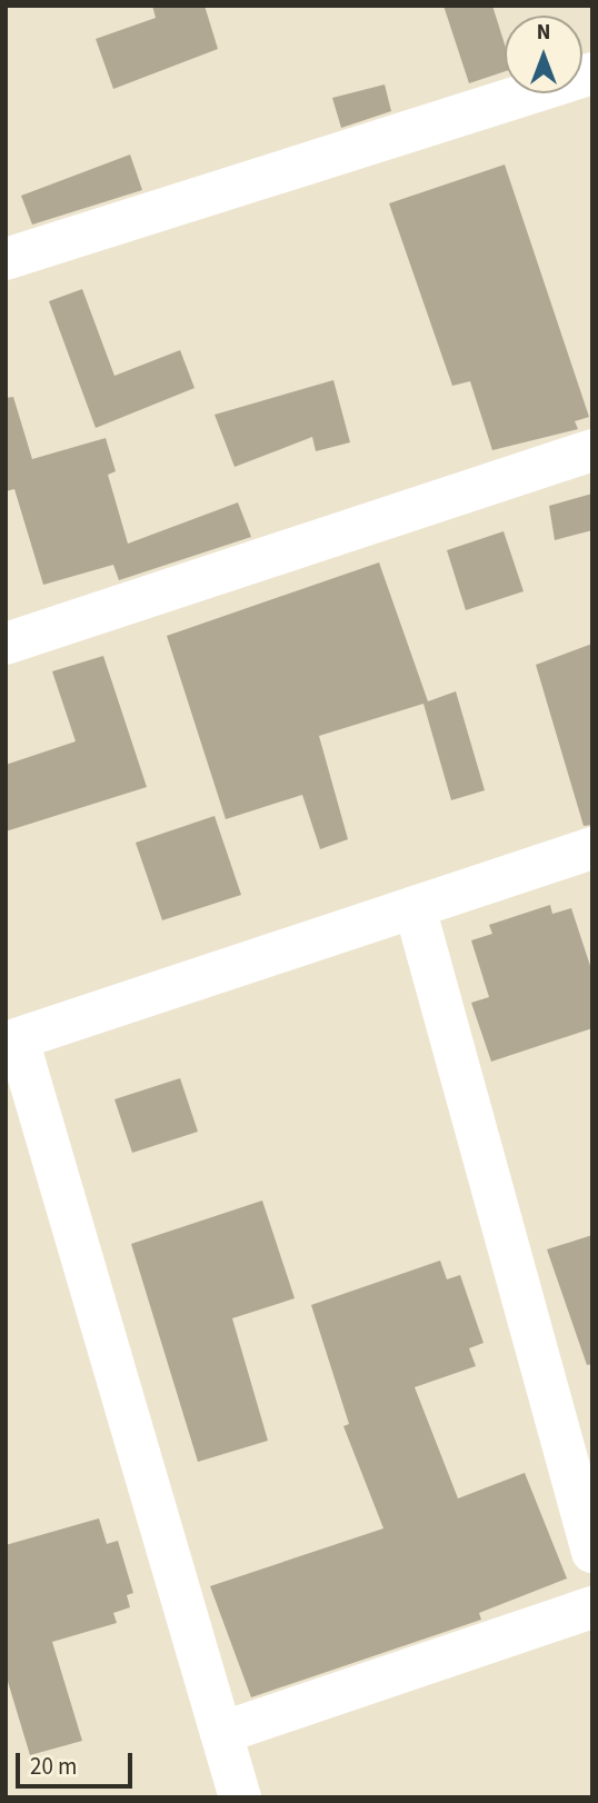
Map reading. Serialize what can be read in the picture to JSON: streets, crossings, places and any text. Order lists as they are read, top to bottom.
{
  "scale_bar": "20 m",
  "north": "top"
}
